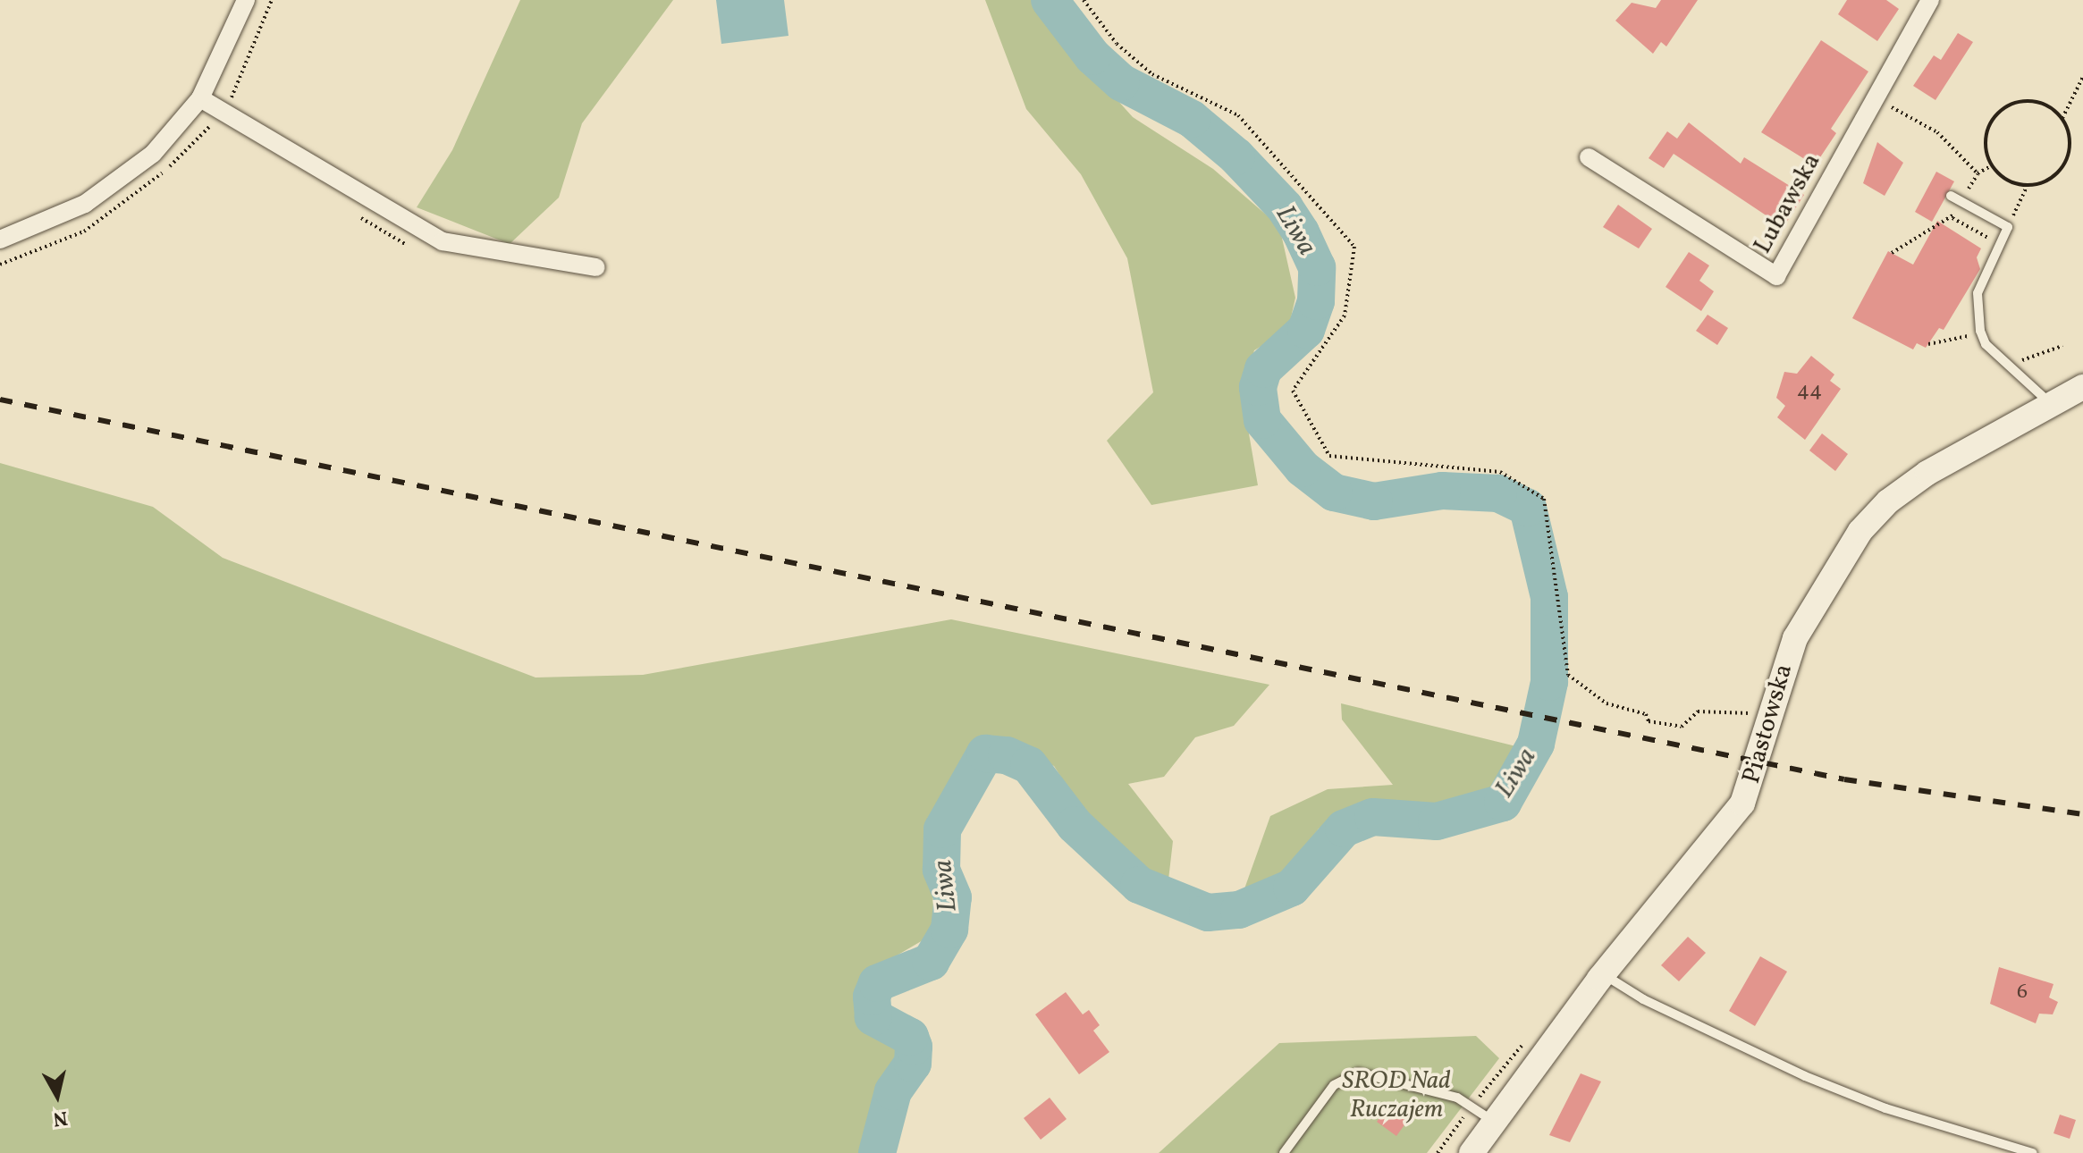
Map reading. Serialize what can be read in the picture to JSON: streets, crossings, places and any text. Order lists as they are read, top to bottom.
{
  "streets": {
    "street": ["Lubawska", "Piastowska"]
  },
  "water": ["Liwa"],
  "parks": ["SROD Nad Ruczajem"],
  "house_numbers": ["44", "6"],
  "north": "bottom"
}
